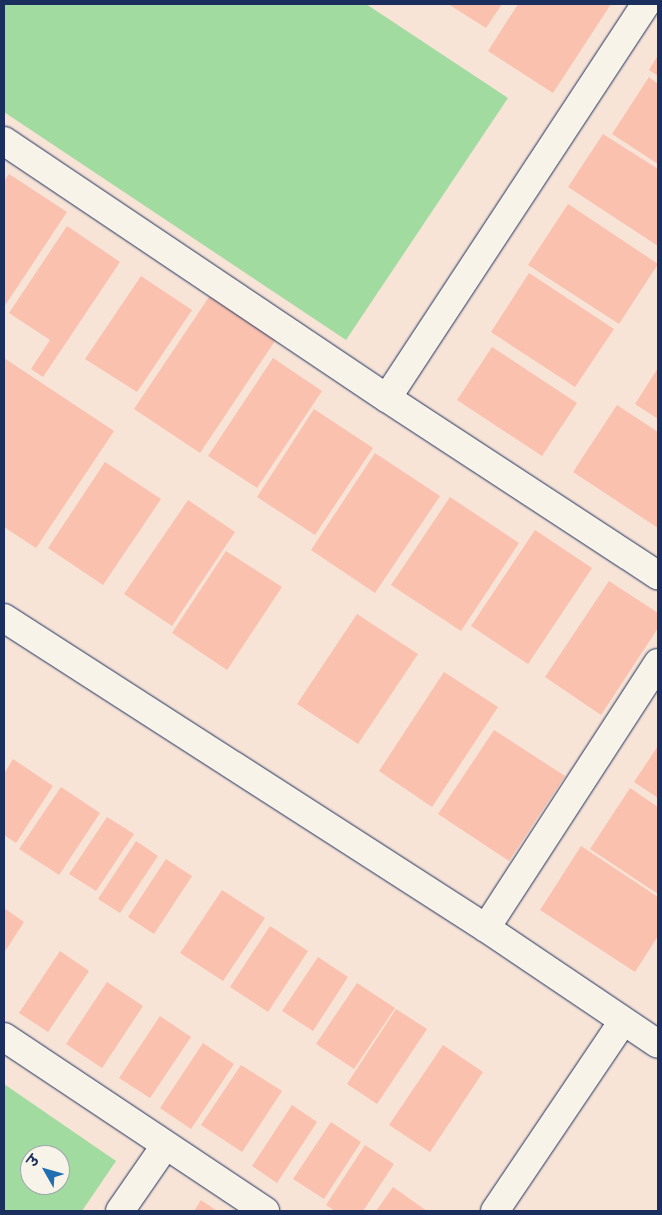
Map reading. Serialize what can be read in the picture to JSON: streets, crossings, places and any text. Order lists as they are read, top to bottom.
{
  "north": "top left"
}
